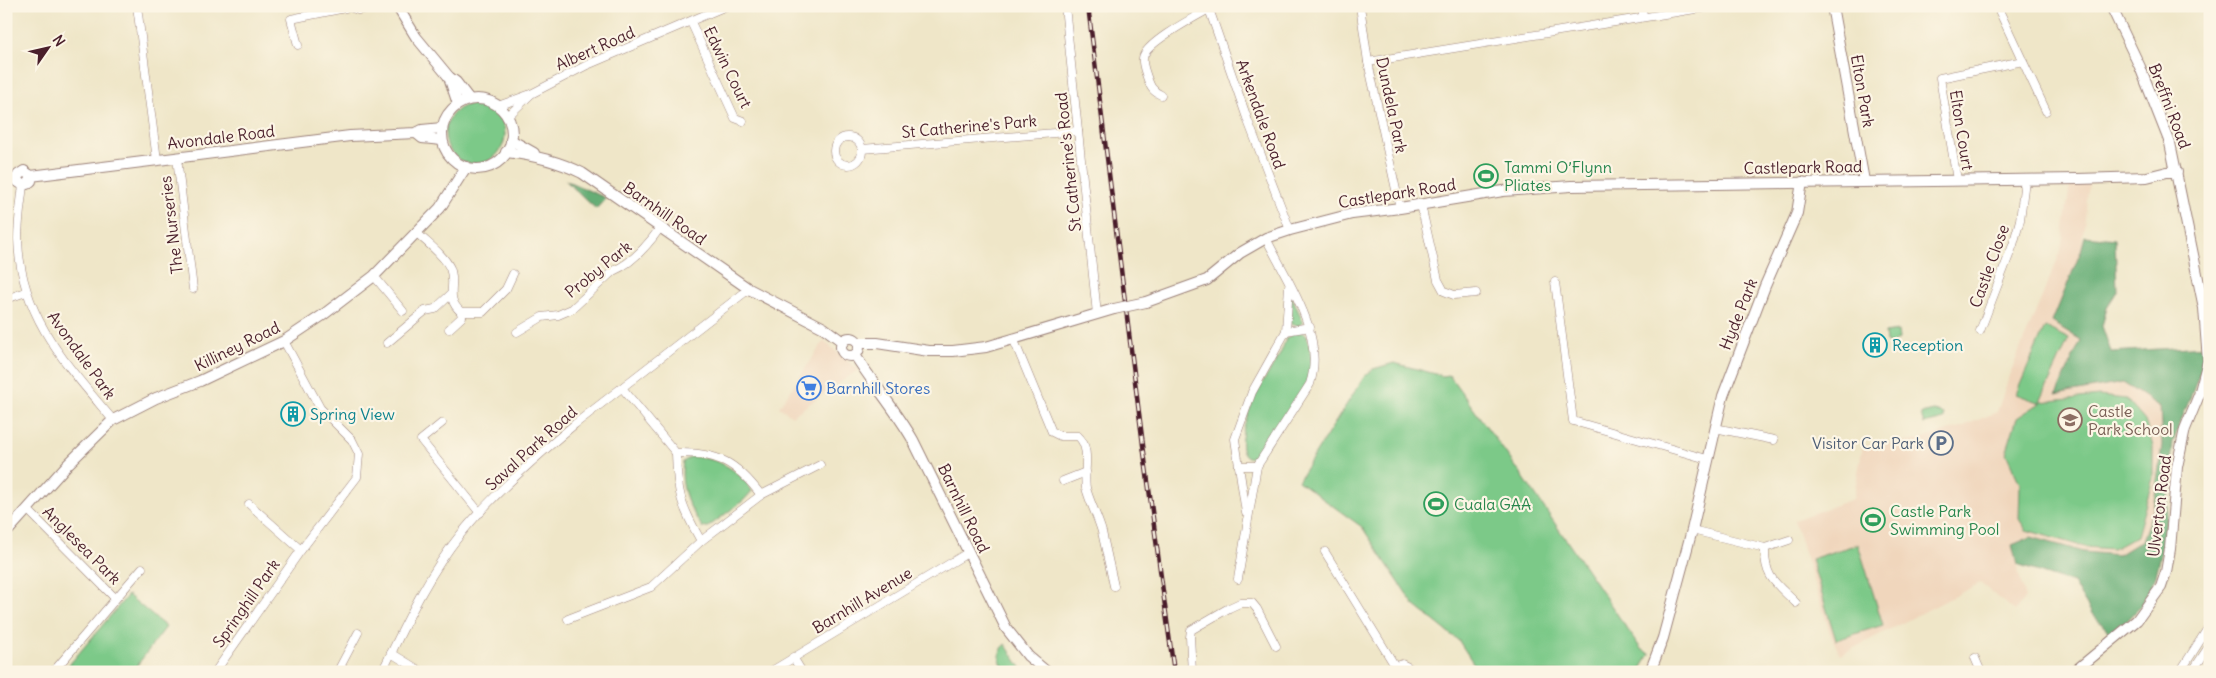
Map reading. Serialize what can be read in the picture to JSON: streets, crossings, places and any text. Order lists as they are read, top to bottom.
{
  "streets": {
    "street": [
      "Albert Road",
      "Edwin Court",
      "Elton Park",
      "Dundela Park",
      "Breffni Road",
      "Arkendale Road",
      "St Catherine's Park",
      "Elton Court",
      "Avondale Road",
      "St Catherine's Road",
      "Castlepark Road",
      "Barnhill Road",
      "The Nurseries",
      "Castle Close",
      "Proby Park",
      "Hyde Park",
      "Killiney Road",
      "Avondale Park",
      "Saval Park Road",
      "Ulverton Road",
      "Anglesea Park",
      "Barnhill Avenue",
      "Springhill Park"
    ]
  },
  "crossings": [
    ["Albert Road", "Edwin Court"],
    ["Albert Road", "Avondale Road"],
    ["Albert Road", "Barnhill Road"],
    ["Albert Road", "Killiney Road"],
    ["Elton Park", "Castlepark Road"],
    ["Dundela Park", "Castlepark Road"],
    ["Breffni Road", "Castlepark Road"],
    ["Breffni Road", "Ulverton Road"],
    ["Arkendale Road", "Castlepark Road"],
    ["St Catherine's Park", "St Catherine's Road"],
    ["Elton Court", "Castlepark Road"],
    ["Avondale Road", "Barnhill Road"],
    ["Avondale Road", "The Nurseries"],
    ["Avondale Road", "Killiney Road"],
    ["Avondale Road", "Avondale Park"],
    ["St Catherine's Road", "Castlepark Road"],
    ["Castlepark Road", "Barnhill Road"],
    ["Castlepark Road", "Castle Close"],
    ["Castlepark Road", "Hyde Park"],
    ["Barnhill Road", "Proby Park"],
    ["Barnhill Road", "Killiney Road"],
    ["Barnhill Road", "Saval Park Road"],
    ["Barnhill Road", "Barnhill Avenue"],
    ["Killiney Road", "Avondale Park"],
    ["Killiney Road", "Anglesea Park"],
    ["Killiney Road", "Springhill Park"]
  ],
  "places": {
    "sports": ["Tammi O’Flynn Pliates", "Cuala GAA", "Castle Park Swimming Pool"],
    "building": ["Reception", "Spring View"],
    "supermarket": ["Barnhill Stores"],
    "school or university": ["Castle Park School"],
    "parking": ["Visitor Car Park"]
  },
  "north": "top right"
}
